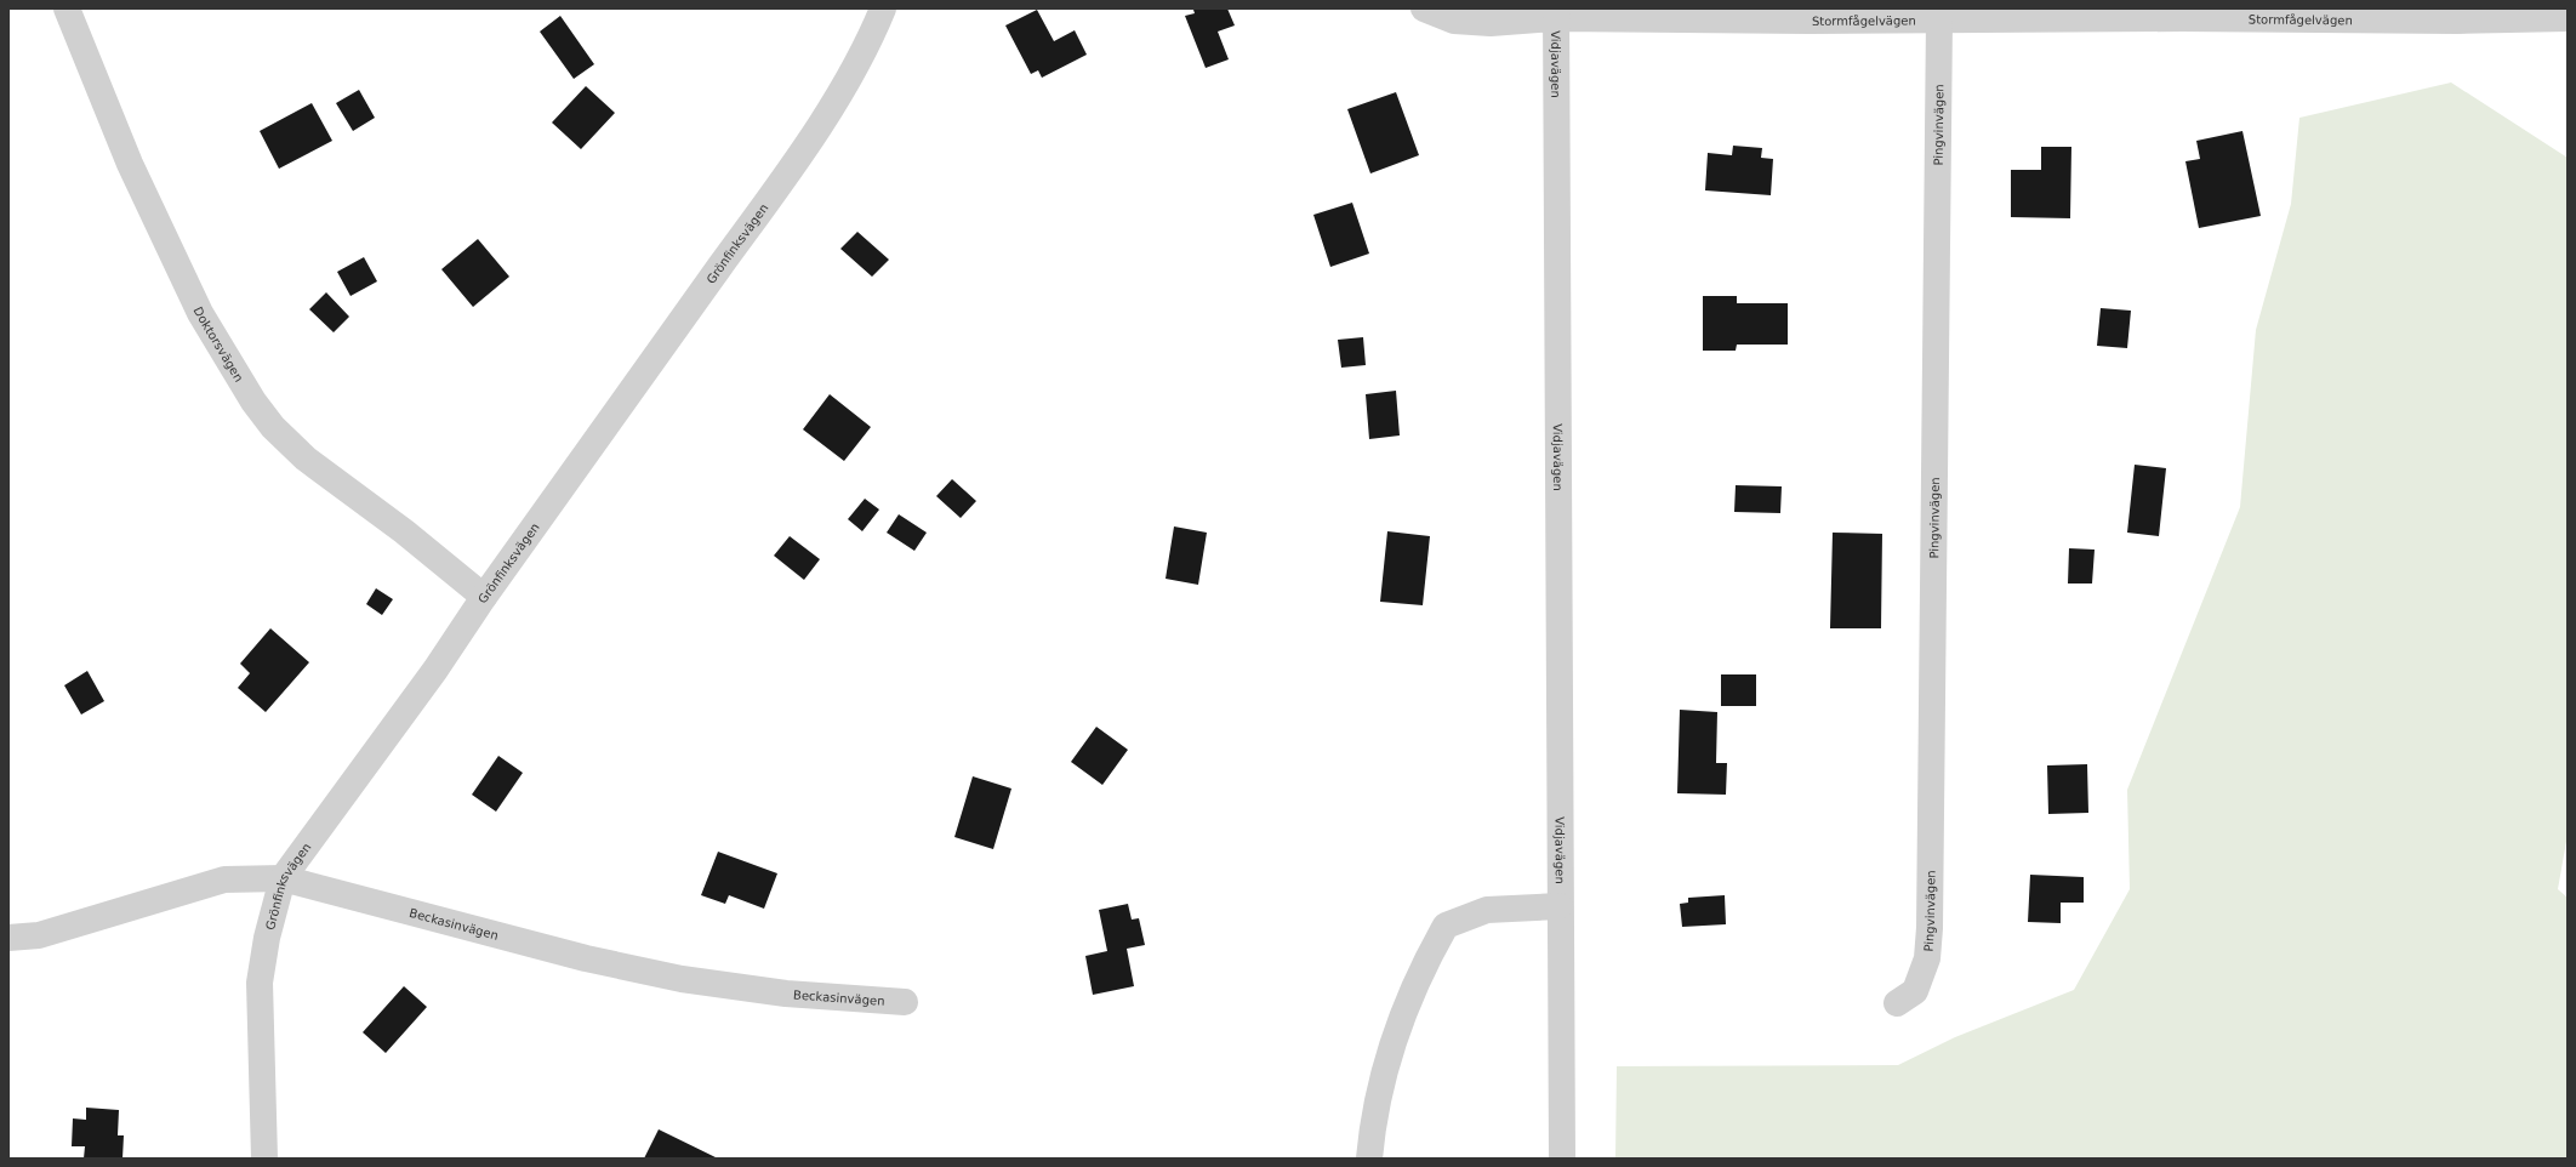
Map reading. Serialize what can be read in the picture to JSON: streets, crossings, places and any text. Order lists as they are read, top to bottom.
{
  "streets": {
    "street": [
      "Stormfågelvägen",
      "Vidjavägen",
      "Pingvinvägen",
      "Grönfinksvägen",
      "Doktorsvägen",
      "Beckasinvägen"
    ]
  },
  "crossings": [
    ["Stormfågelvägen", "Vidjavägen"],
    ["Stormfågelvägen", "Pingvinvägen"],
    ["Grönfinksvägen", "Doktorsvägen"],
    ["Grönfinksvägen", "Beckasinvägen"]
  ]
}
